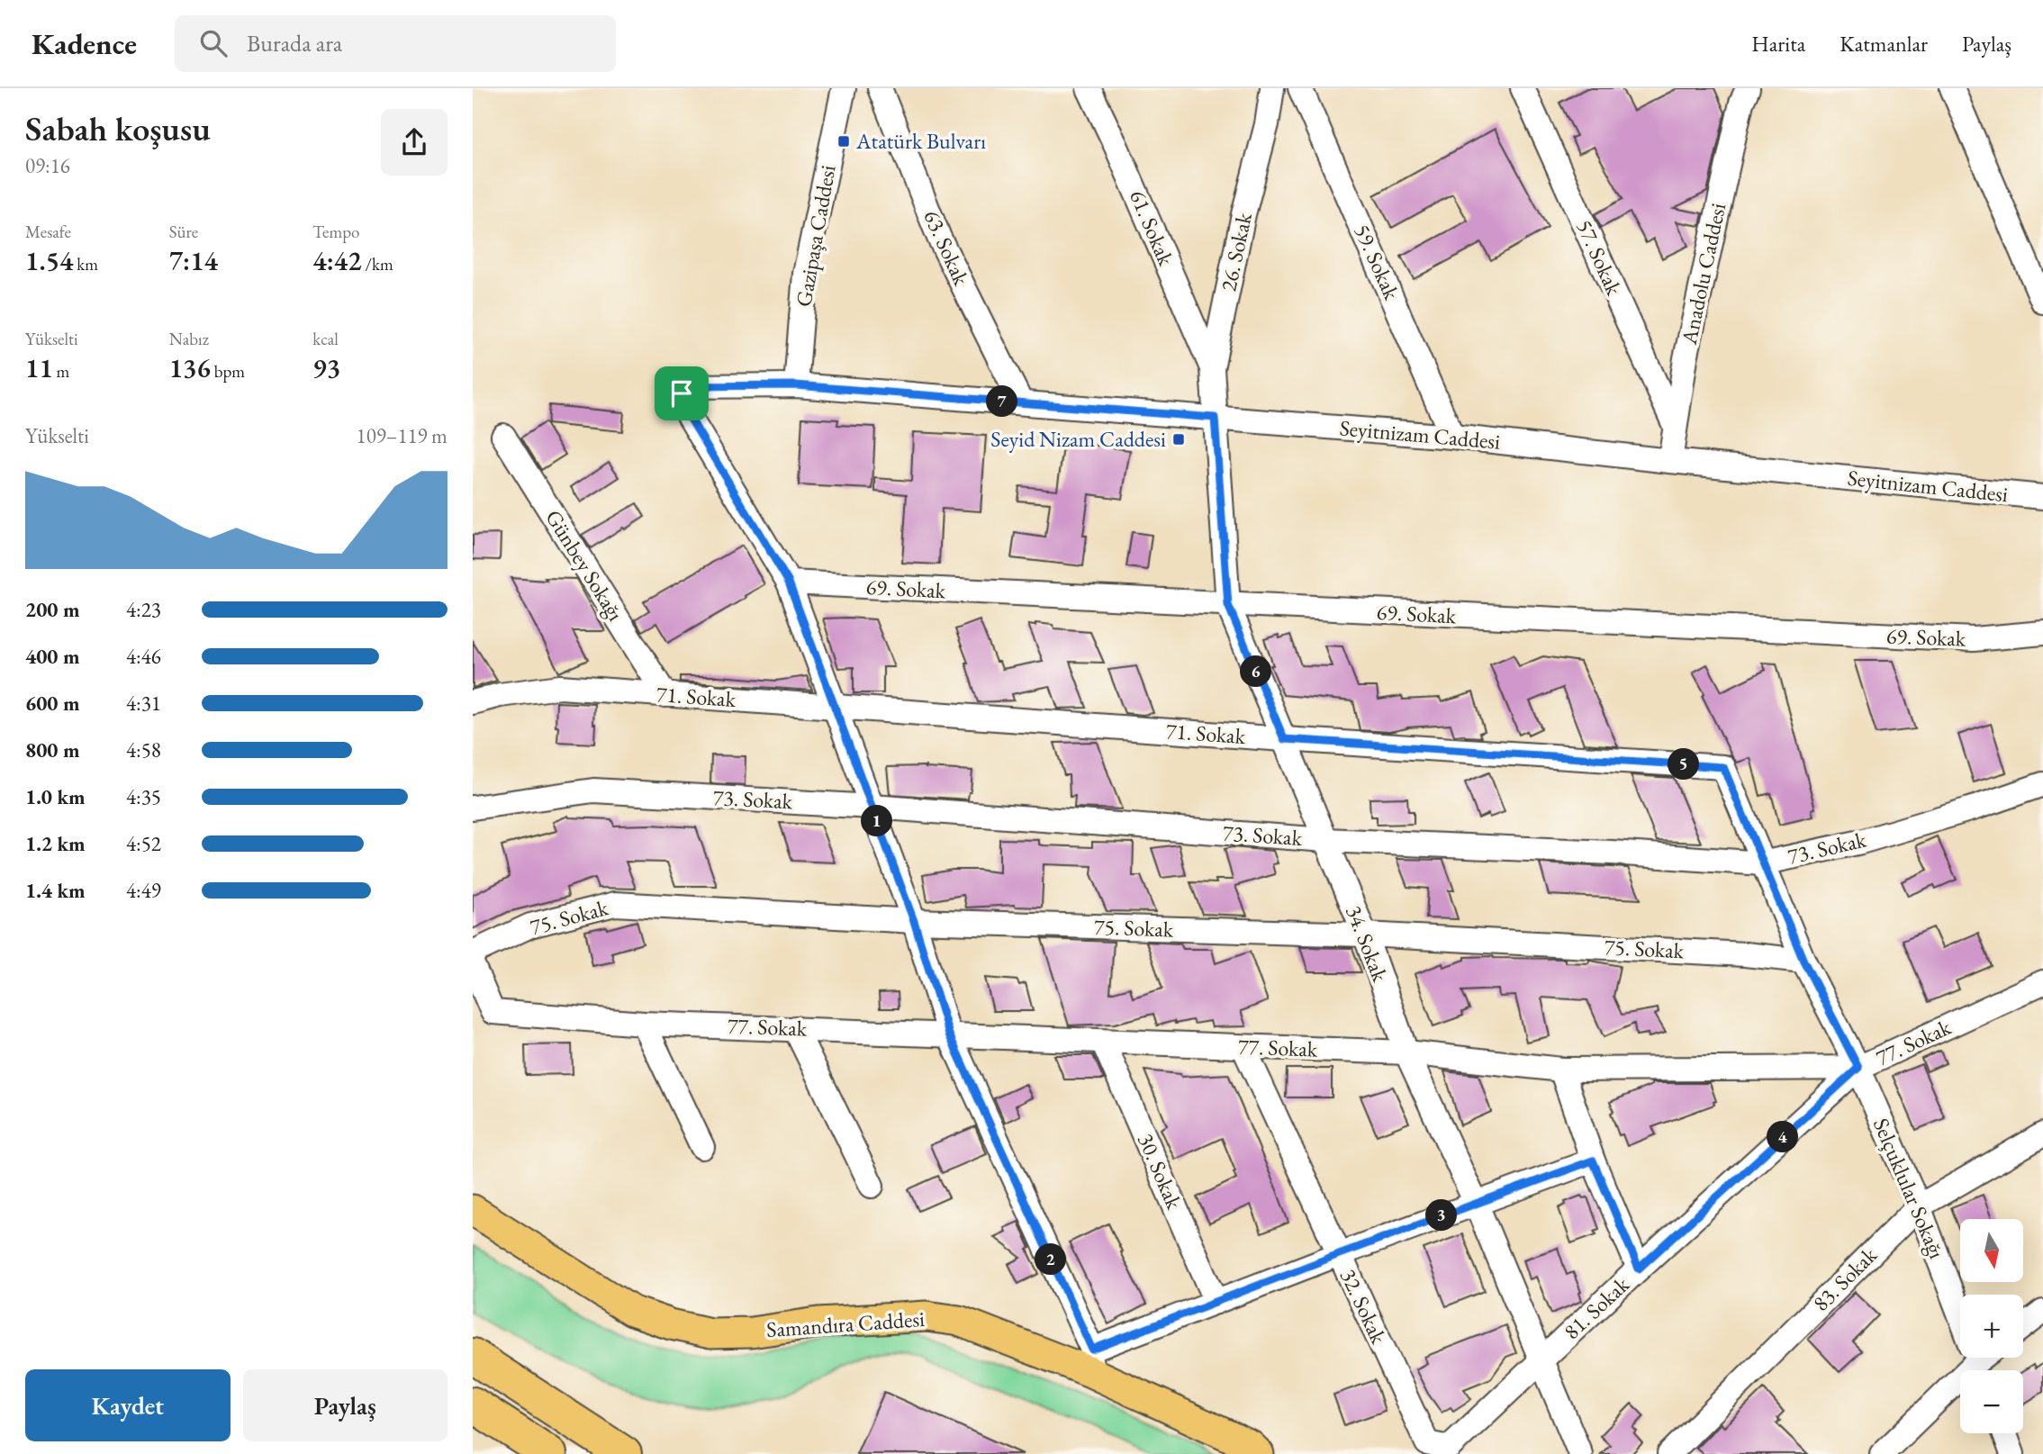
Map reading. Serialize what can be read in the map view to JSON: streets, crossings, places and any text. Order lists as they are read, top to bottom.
{
  "streets": {
    "main road": ["Samandıra Caddesi"],
    "street": [
      "61. Sokak",
      "Gazipaşa Caddesi",
      "63. Sokak",
      "26. Sokak",
      "57. Sokak",
      "59. Sokak",
      "Anadolu Caddesi",
      "Seyitnizam Caddesi",
      "Günbey Sokağı",
      "69. Sokak",
      "71. Sokak",
      "73. Sokak",
      "75. Sokak",
      "34. Sokak",
      "77. Sokak",
      "30. Sokak",
      "Selçuklular Sokağı",
      "83. Sokak",
      "32. Sokak",
      "81. Sokak"
    ]
  },
  "crossings": [
    ["61. Sokak", "26. Sokak"],
    ["Gazipaşa Caddesi", "Seyitnizam Caddesi"],
    ["63. Sokak", "Seyitnizam Caddesi"],
    ["26. Sokak", "Seyitnizam Caddesi"],
    ["26. Sokak", "34. Sokak"],
    ["57. Sokak", "Anadolu Caddesi"],
    ["59. Sokak", "Seyitnizam Caddesi"],
    ["Anadolu Caddesi", "Seyitnizam Caddesi"],
    ["Seyitnizam Caddesi", "69. Sokak"],
    ["Seyitnizam Caddesi", "34. Sokak"],
    ["Günbey Sokağı", "71. Sokak"],
    ["69. Sokak", "34. Sokak"],
    ["71. Sokak", "73. Sokak"],
    ["71. Sokak", "75. Sokak"],
    ["71. Sokak", "34. Sokak"],
    ["71. Sokak", "77. Sokak"],
    ["71. Sokak", "Selçuklular Sokağı"],
    ["71. Sokak", "81. Sokak"],
    ["73. Sokak", "34. Sokak"],
    ["75. Sokak", "34. Sokak"],
    ["34. Sokak", "77. Sokak"],
    ["34. Sokak", "81. Sokak"],
    ["77. Sokak", "30. Sokak"],
    ["77. Sokak", "Selçuklular Sokağı"],
    ["77. Sokak", "32. Sokak"],
    ["77. Sokak", "81. Sokak"],
    ["Selçuklular Sokağı", "83. Sokak"],
    ["Selçuklular Sokağı", "81. Sokak"],
    ["32. Sokak", "81. Sokak"]
  ],
  "places": {
    "transit": ["Atatürk Bulvarı", "Seyid Nizam Caddesi"]
  },
  "north": "bottom",
  "page": {
    "header": "Kadence",
    "search": "Burada ara",
    "nav": ["Harita", "Katmanlar", "Paylaş"],
    "heading": ["Sabah koşusu", "09:16"],
    "stats": [
      ["Mesafe", "1.54 km"],
      ["Süre", "7:14"],
      ["Tempo", "4:42 /km"],
      ["Yükselti", "11 m"],
      ["Nabız", "136 bpm"],
      ["kcal", "93"]
    ],
    "pins": [
      "7",
      "6",
      "5",
      "1",
      "4",
      "3",
      "2"
    ],
    "chart": ["Yükselti", "109–119 m"],
    "list": [
      {
        "name": "200 m",
        "note": "4:23"
      },
      {
        "name": "400 m",
        "note": "4:46"
      },
      {
        "name": "600 m",
        "note": "4:31"
      },
      {
        "name": "800 m",
        "note": "4:58"
      },
      {
        "name": "1.0 km",
        "note": "4:35"
      },
      {
        "name": "1.2 km",
        "note": "4:52"
      },
      {
        "name": "1.4 km",
        "note": "4:49"
      }
    ],
    "map_buttons": ["+", "−"],
    "buttons": ["Kaydet", "Paylaş"]
  }
}
